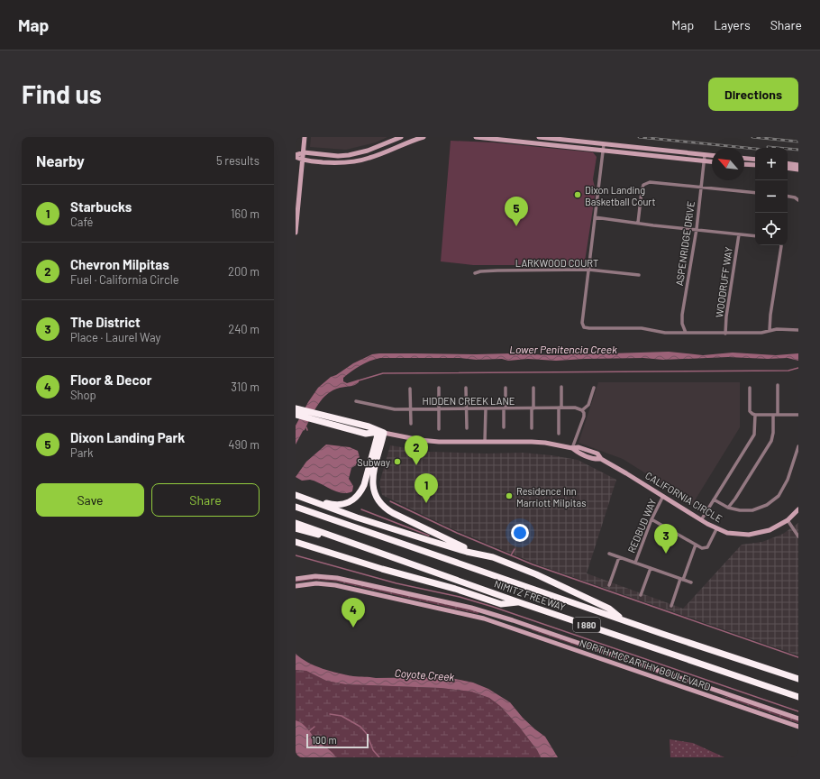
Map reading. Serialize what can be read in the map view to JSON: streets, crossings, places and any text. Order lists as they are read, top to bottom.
{
  "streets": {
    "highway": ["CALIFORNIA CIRCLE", "NIMITZ FREEWAY", "I 880"],
    "street": [
      "ASPENRIDGE DRIVE",
      "LARKWOOD COURT",
      "WOODRUFF WAY",
      "HIDDEN CREEK LANE",
      "REDBUD WAY",
      "NORTH MCCARTHY BOULEVARD"
    ]
  },
  "crossings": [
    ["CALIFORNIA CIRCLE", "REDBUD WAY"]
  ],
  "water": ["Lower Penitencia Creek", "Coyote Creek"],
  "places": ["Dixon Landing Basketball Court", "Subway", "Residence Inn Marriott Milpitas"],
  "scale_bar": "100 m",
  "north": "top left",
  "page": {
    "header": "Map",
    "nav": ["Map", "Layers", "Share"],
    "buttons": [
      "Directions",
      ["Save", "Share"]
    ],
    "title": "Find us",
    "heading": ["Nearby", "5 results"],
    "map_buttons": ["+", "−"],
    "list": [
      {
        "mark": "1",
        "name": "Starbucks",
        "note": "Café",
        "value": "160 m"
      },
      {
        "mark": "2",
        "name": "Chevron Milpitas",
        "note": "Fuel · California Circle",
        "value": "200 m"
      },
      {
        "mark": "3",
        "name": "The District",
        "note": "Place · Laurel Way",
        "value": "240 m"
      },
      {
        "mark": "4",
        "name": "Floor & Decor",
        "note": "Shop",
        "value": "310 m"
      },
      {
        "mark": "5",
        "name": "Dixon Landing Park",
        "note": "Park",
        "value": "490 m"
      }
    ],
    "pins": [
      "5",
      "2",
      "1",
      "3",
      "4"
    ],
    "scale": "100 m"
  }
}
